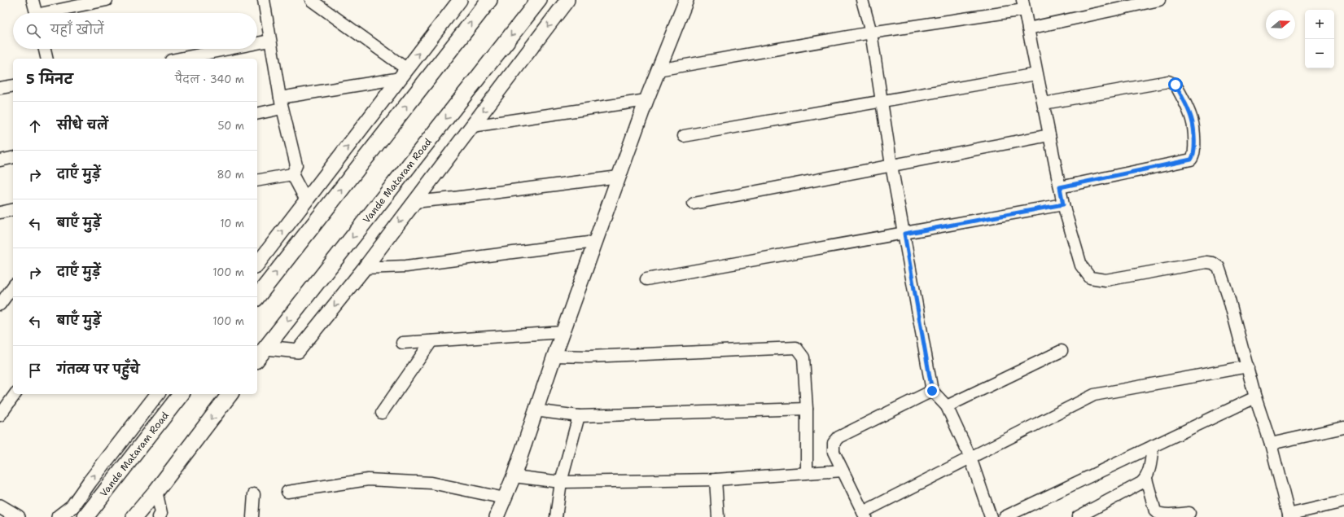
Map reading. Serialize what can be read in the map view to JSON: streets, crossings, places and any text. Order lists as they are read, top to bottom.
{
  "streets": {
    "main road": ["Vande Mataram Road"]
  },
  "north": "right",
  "page": {
    "map_buttons": ["+", "−"],
    "search": "यहाँ खोजें",
    "heading": ["5 मिनट", "पैदल · 340 m"],
    "list": [
      ["सीधे चलें", "50 m"],
      ["दाएँ मुड़ें", "80 m"],
      ["बाएँ मुड़ें", "10 m"],
      ["दाएँ मुड़ें", "100 m"],
      ["बाएँ मुड़ें", "100 m"],
      "गंतव्य पर पहुँचे"
    ]
  }
}
